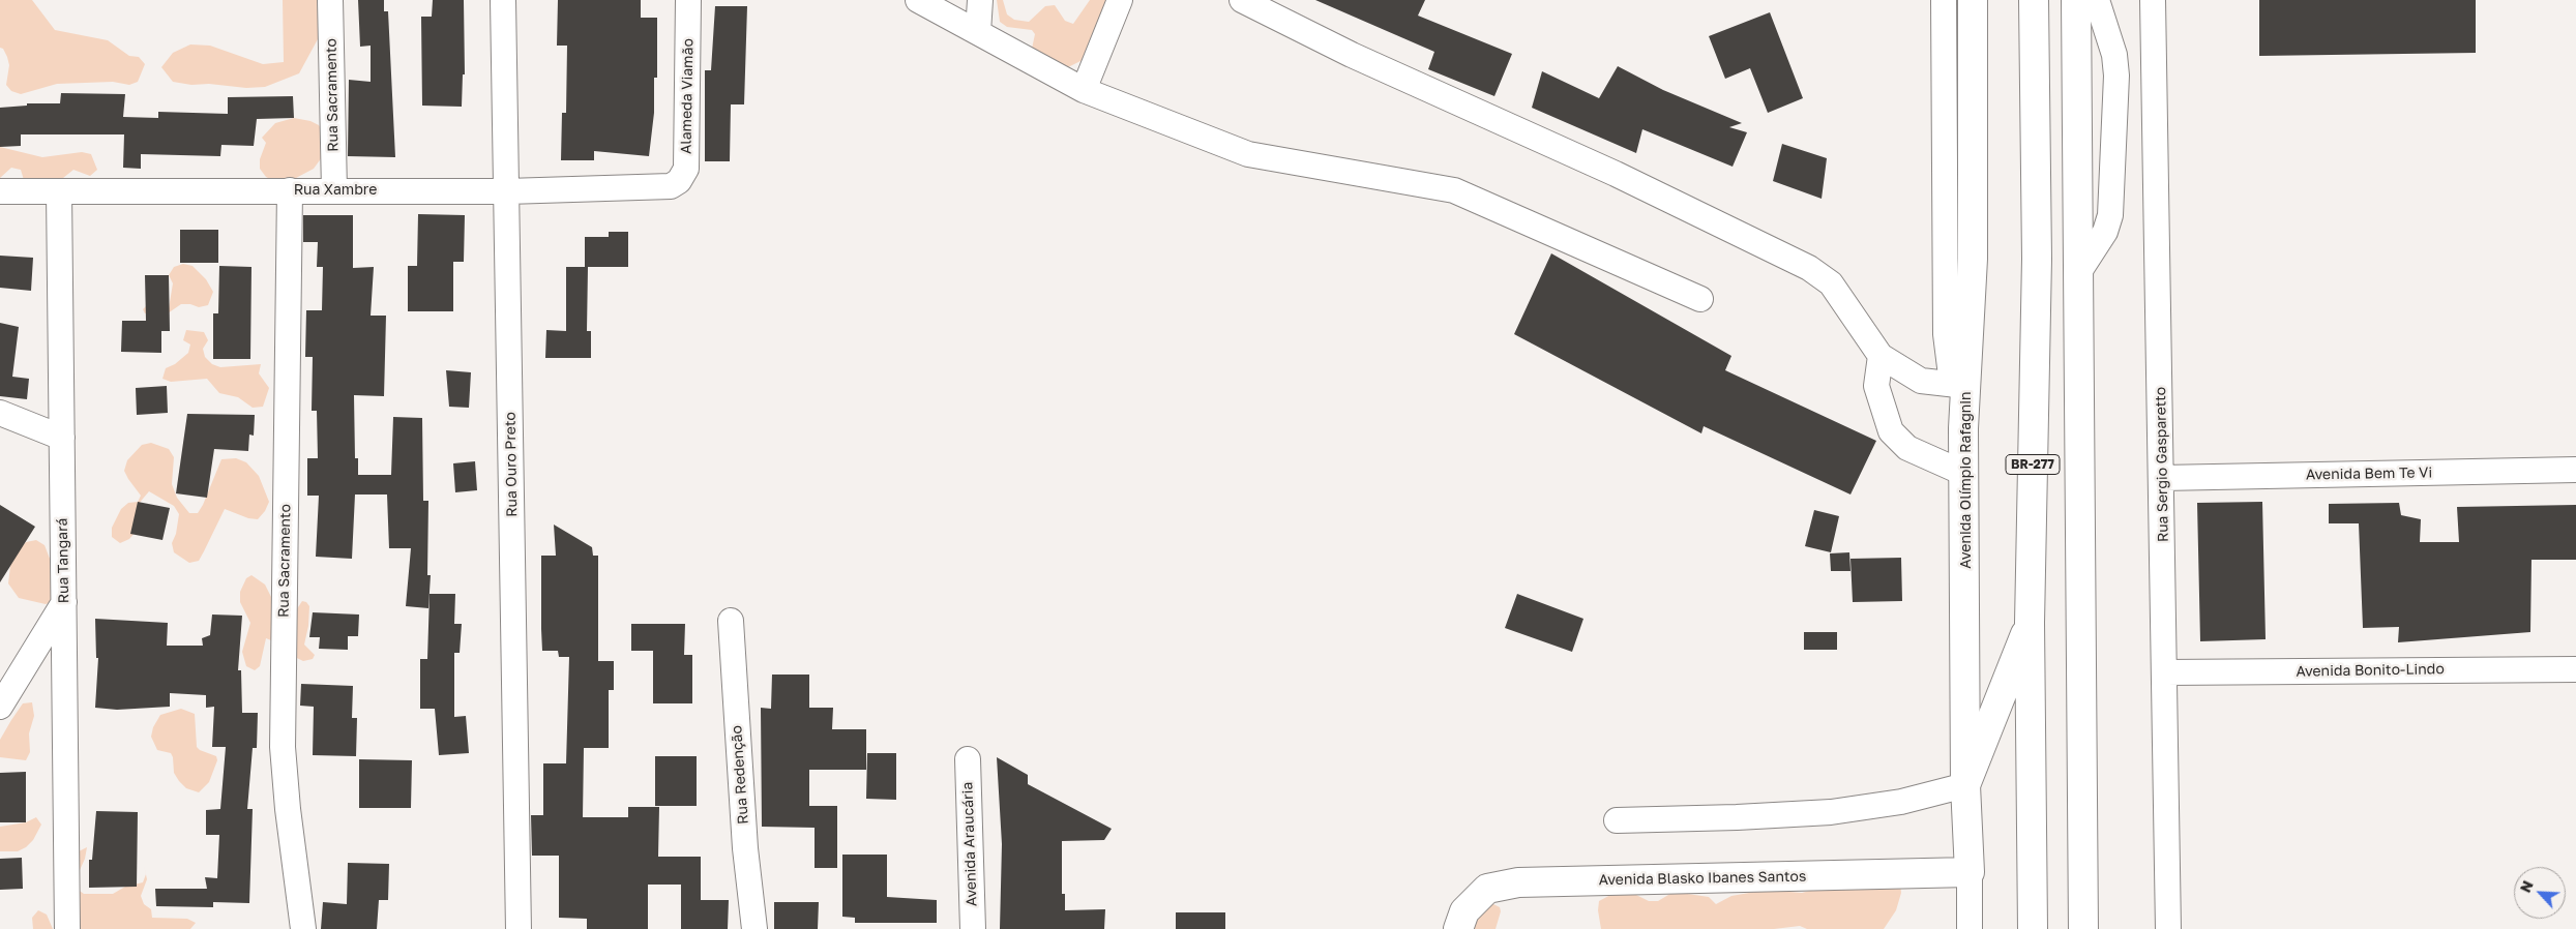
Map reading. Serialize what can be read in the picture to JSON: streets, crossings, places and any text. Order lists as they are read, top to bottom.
{
  "streets": {
    "main road": ["BR-277", "Avenida Olímpio Rafagnin", "Avenida Blasko Ibanes Santos"],
    "street": [
      "Rua Sacramento",
      "Alameda Viamão",
      "Rua Xambre",
      "Rua Ouro Preto",
      "Rua Sergio Gasparetto",
      "Avenida Bem Te Vi",
      "Rua Tangará",
      "Avenida Bonito-Lindo",
      "Rua Redenção",
      "Avenida Araucária"
    ]
  },
  "crossings": [
    ["Rua Sacramento", "Rua Xambre"],
    ["Alameda Viamão", "Rua Xambre"],
    ["Rua Xambre", "Rua Ouro Preto"],
    ["Rua Xambre", "Rua Tangará"],
    ["Rua Sergio Gasparetto", "Avenida Bem Te Vi"],
    ["Rua Sergio Gasparetto", "Avenida Bonito-Lindo"],
    ["Avenida Olímpio Rafagnin", "Avenida Blasko Ibanes Santos"]
  ],
  "north": "top left"
}
